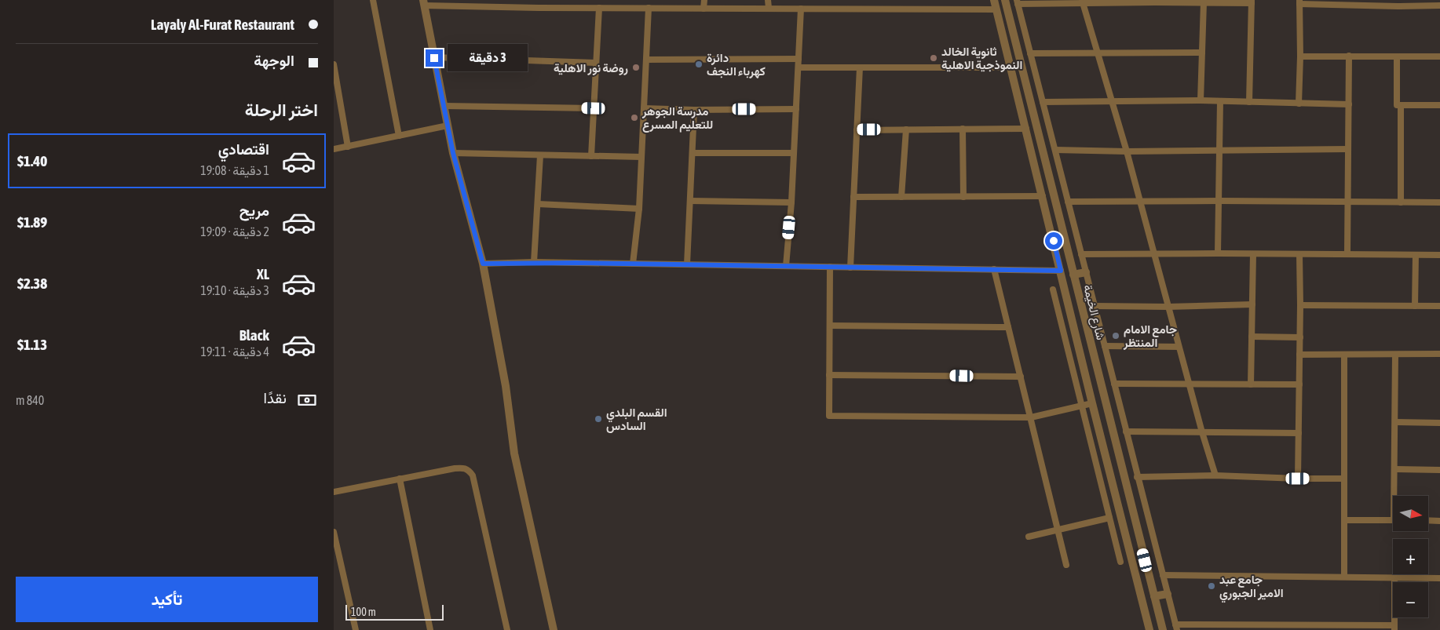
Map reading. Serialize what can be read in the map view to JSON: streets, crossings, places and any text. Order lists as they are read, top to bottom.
{
  "streets": {
    "street": ["شارع الخيمة"]
  },
  "places": [
    "ثانوية الخالد النموذجية الاهلية",
    "دائرة كهرباء النجف",
    "روضة نور الاهلية",
    "مدرسة الجوهر للتعليم المسرع",
    "جامع الامام المنتظر",
    "القسم البلدي السادس",
    "جامع عبد الامير الجبوري"
  ],
  "scale_bar": "100 m",
  "north": "right",
  "page": {
    "banner": ["Layaly Al-Furat Restaurant", "الوجهة"],
    "bubble": "3 دقيقة",
    "heading": "اختر الرحلة",
    "list": [
      {
        "name": "اقتصادي",
        "note": "1 دقيقة · 19:08",
        "value": "$1.40"
      },
      {
        "name": "مريح",
        "note": "2 دقيقة · 19:09",
        "value": "$1.89"
      },
      {
        "name": "XL",
        "note": "3 دقيقة · 19:10",
        "value": "$2.38"
      },
      {
        "name": "Black",
        "note": "4 دقيقة · 19:11",
        "value": "$1.13"
      }
    ],
    "pay": ["نقدًا", "840 m"],
    "map_buttons": ["+", "−"],
    "buttons": "تأكيد",
    "scale": "100 m"
  }
}
